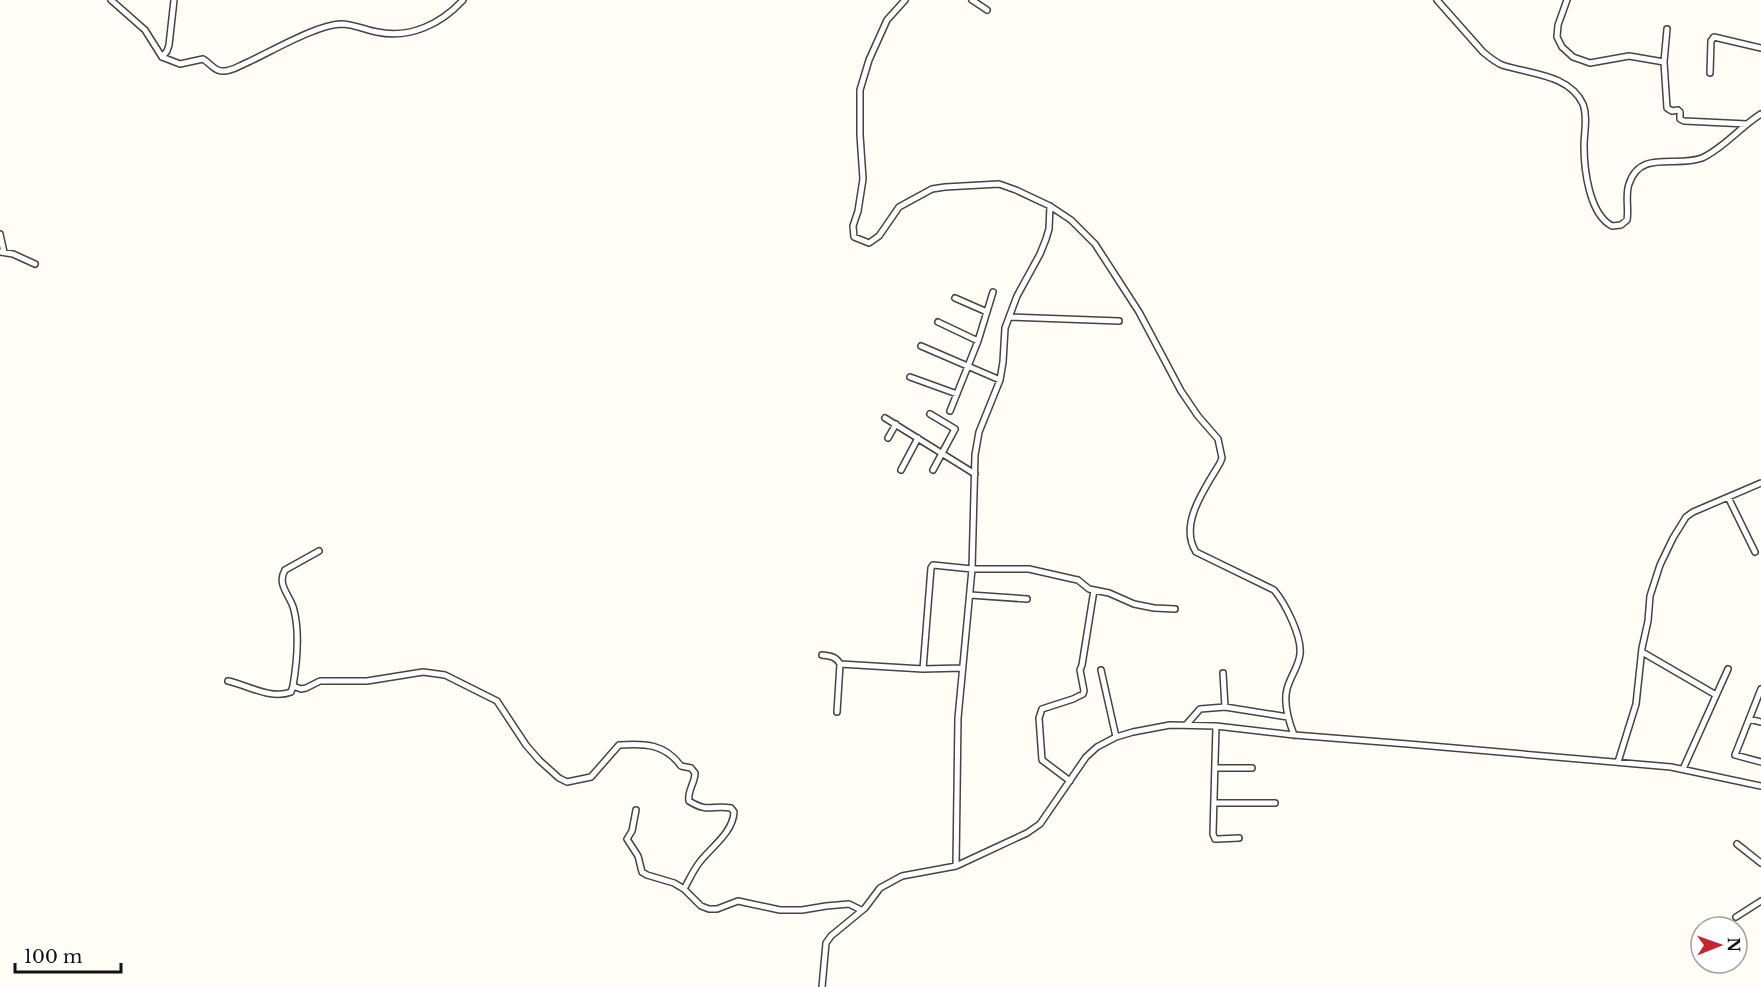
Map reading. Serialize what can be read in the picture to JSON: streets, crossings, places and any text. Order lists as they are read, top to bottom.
{
  "scale_bar": "100 m",
  "north": "right"
}
